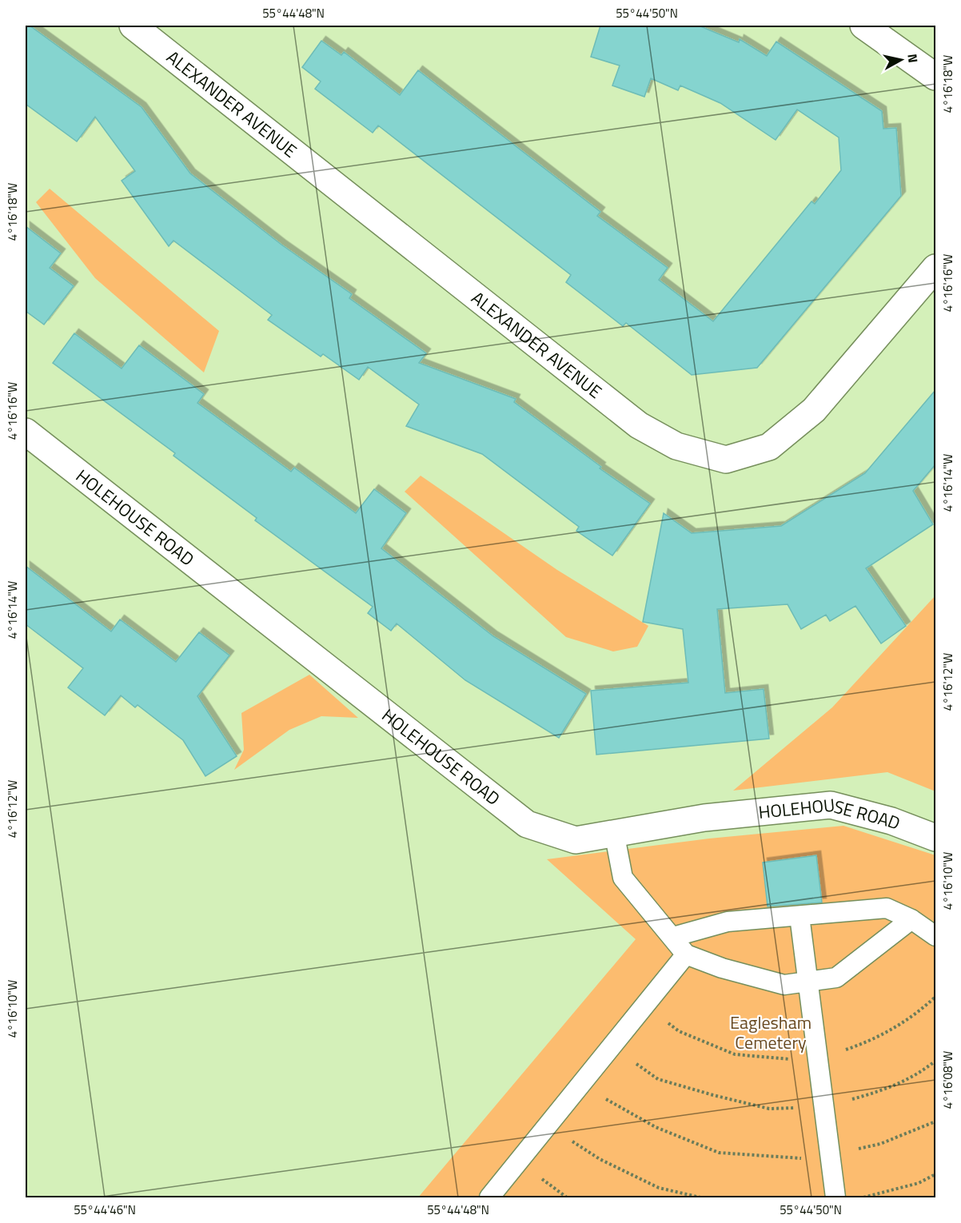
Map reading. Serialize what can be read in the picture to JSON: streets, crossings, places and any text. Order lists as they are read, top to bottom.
{
  "streets": {
    "street": ["ALEXANDER AVENUE", "HOLEHOUSE ROAD"]
  },
  "parks": ["Eaglesham Cemetery"],
  "north": "right",
  "coordinates": [
    "55°44'48\"N",
    "55°44'50\"N",
    "4°16'18\"W",
    "4°16'16\"W",
    "4°16'14\"W",
    "4°16'12\"W",
    "4°16'10\"W",
    "4°16'08\"W",
    "55°44'46\"N"
  ]
}
